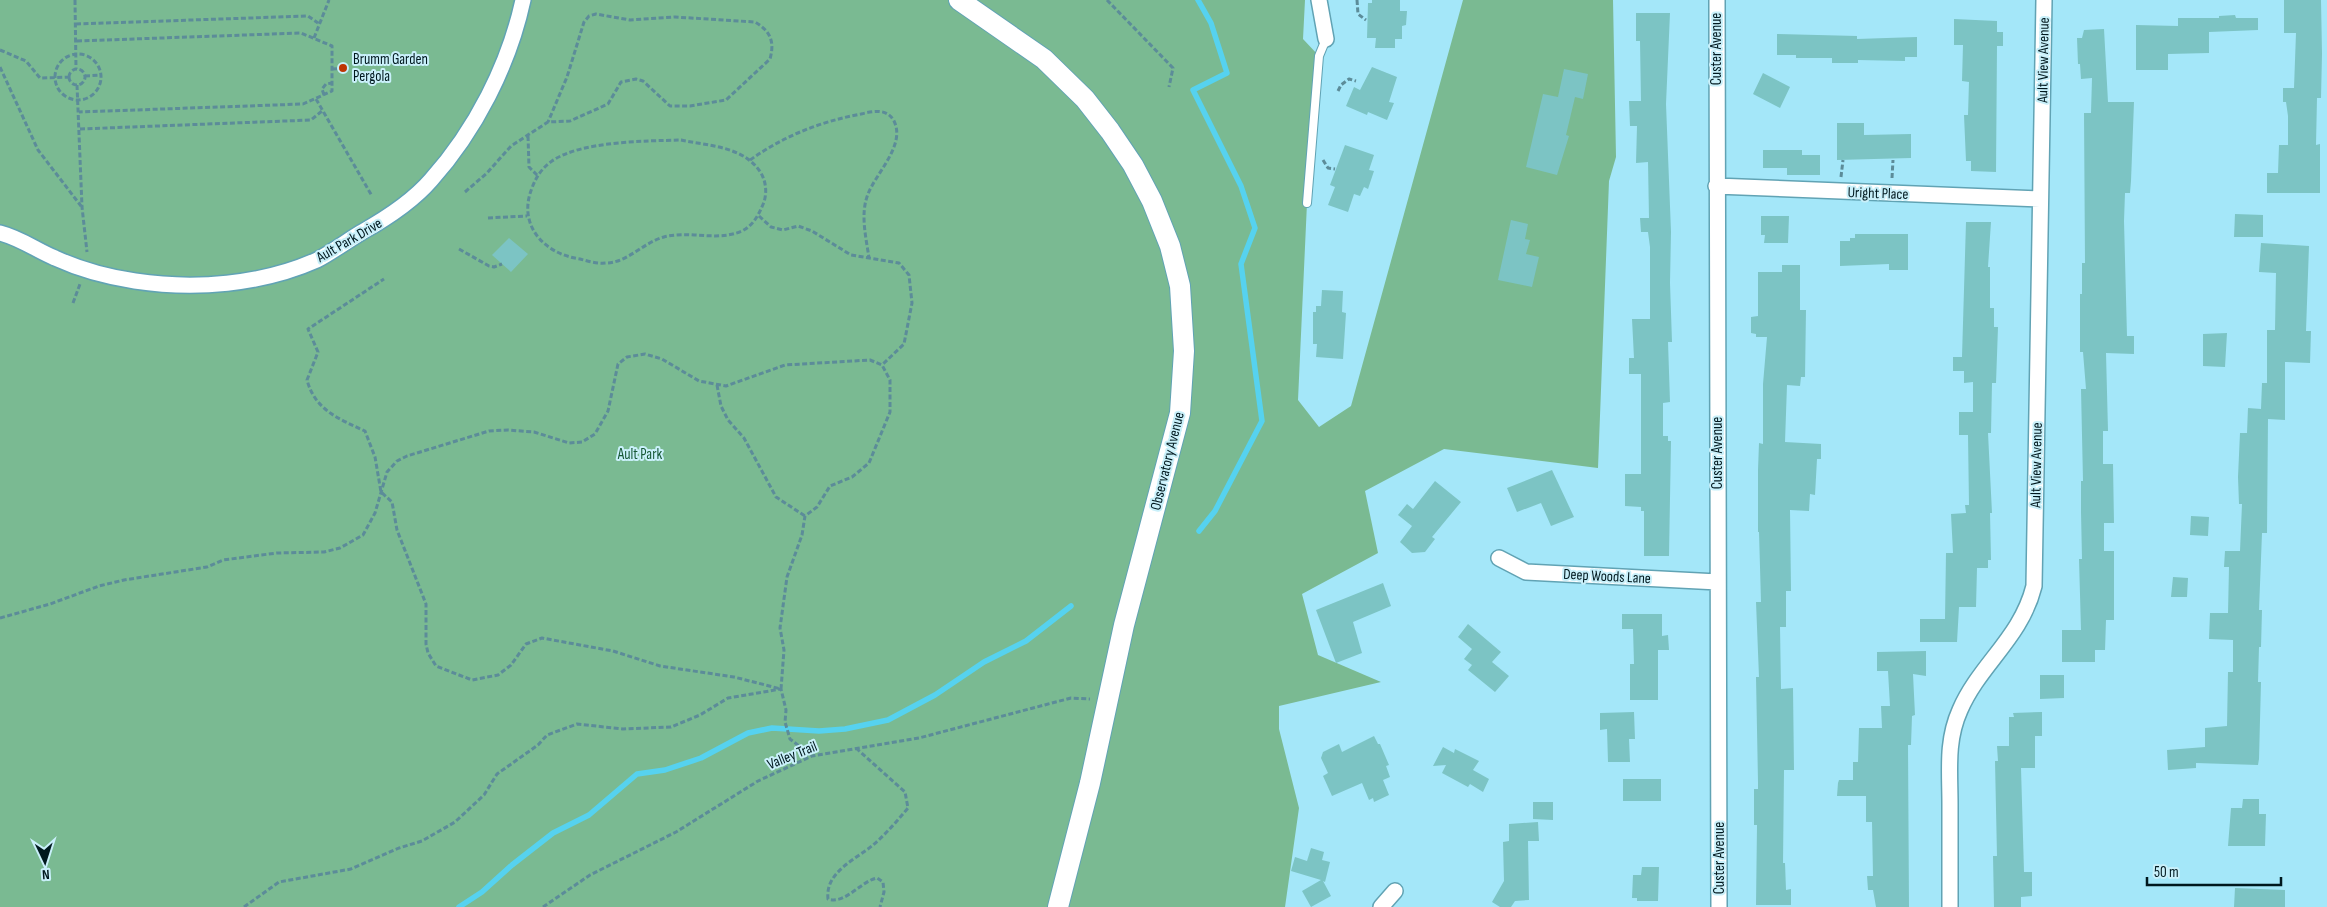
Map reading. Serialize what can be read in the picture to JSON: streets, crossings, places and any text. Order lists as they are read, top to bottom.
{
  "streets": {
    "street": [
      "Custer Avenue",
      "Ault View Avenue",
      "Uright Place",
      "Ault Park Drive",
      "Observatory Avenue",
      "Deep Woods Lane"
    ],
    "path": ["Valley Trail"]
  },
  "crossings": [
    ["Custer Avenue", "Uright Place"],
    ["Custer Avenue", "Deep Woods Lane"],
    ["Ault View Avenue", "Uright Place"],
    ["Observatory Avenue", "Valley Trail"]
  ],
  "parks": ["Ault Park"],
  "places": ["Brumm Garden Pergola"],
  "scale_bar": "50 m",
  "north": "bottom"
}
